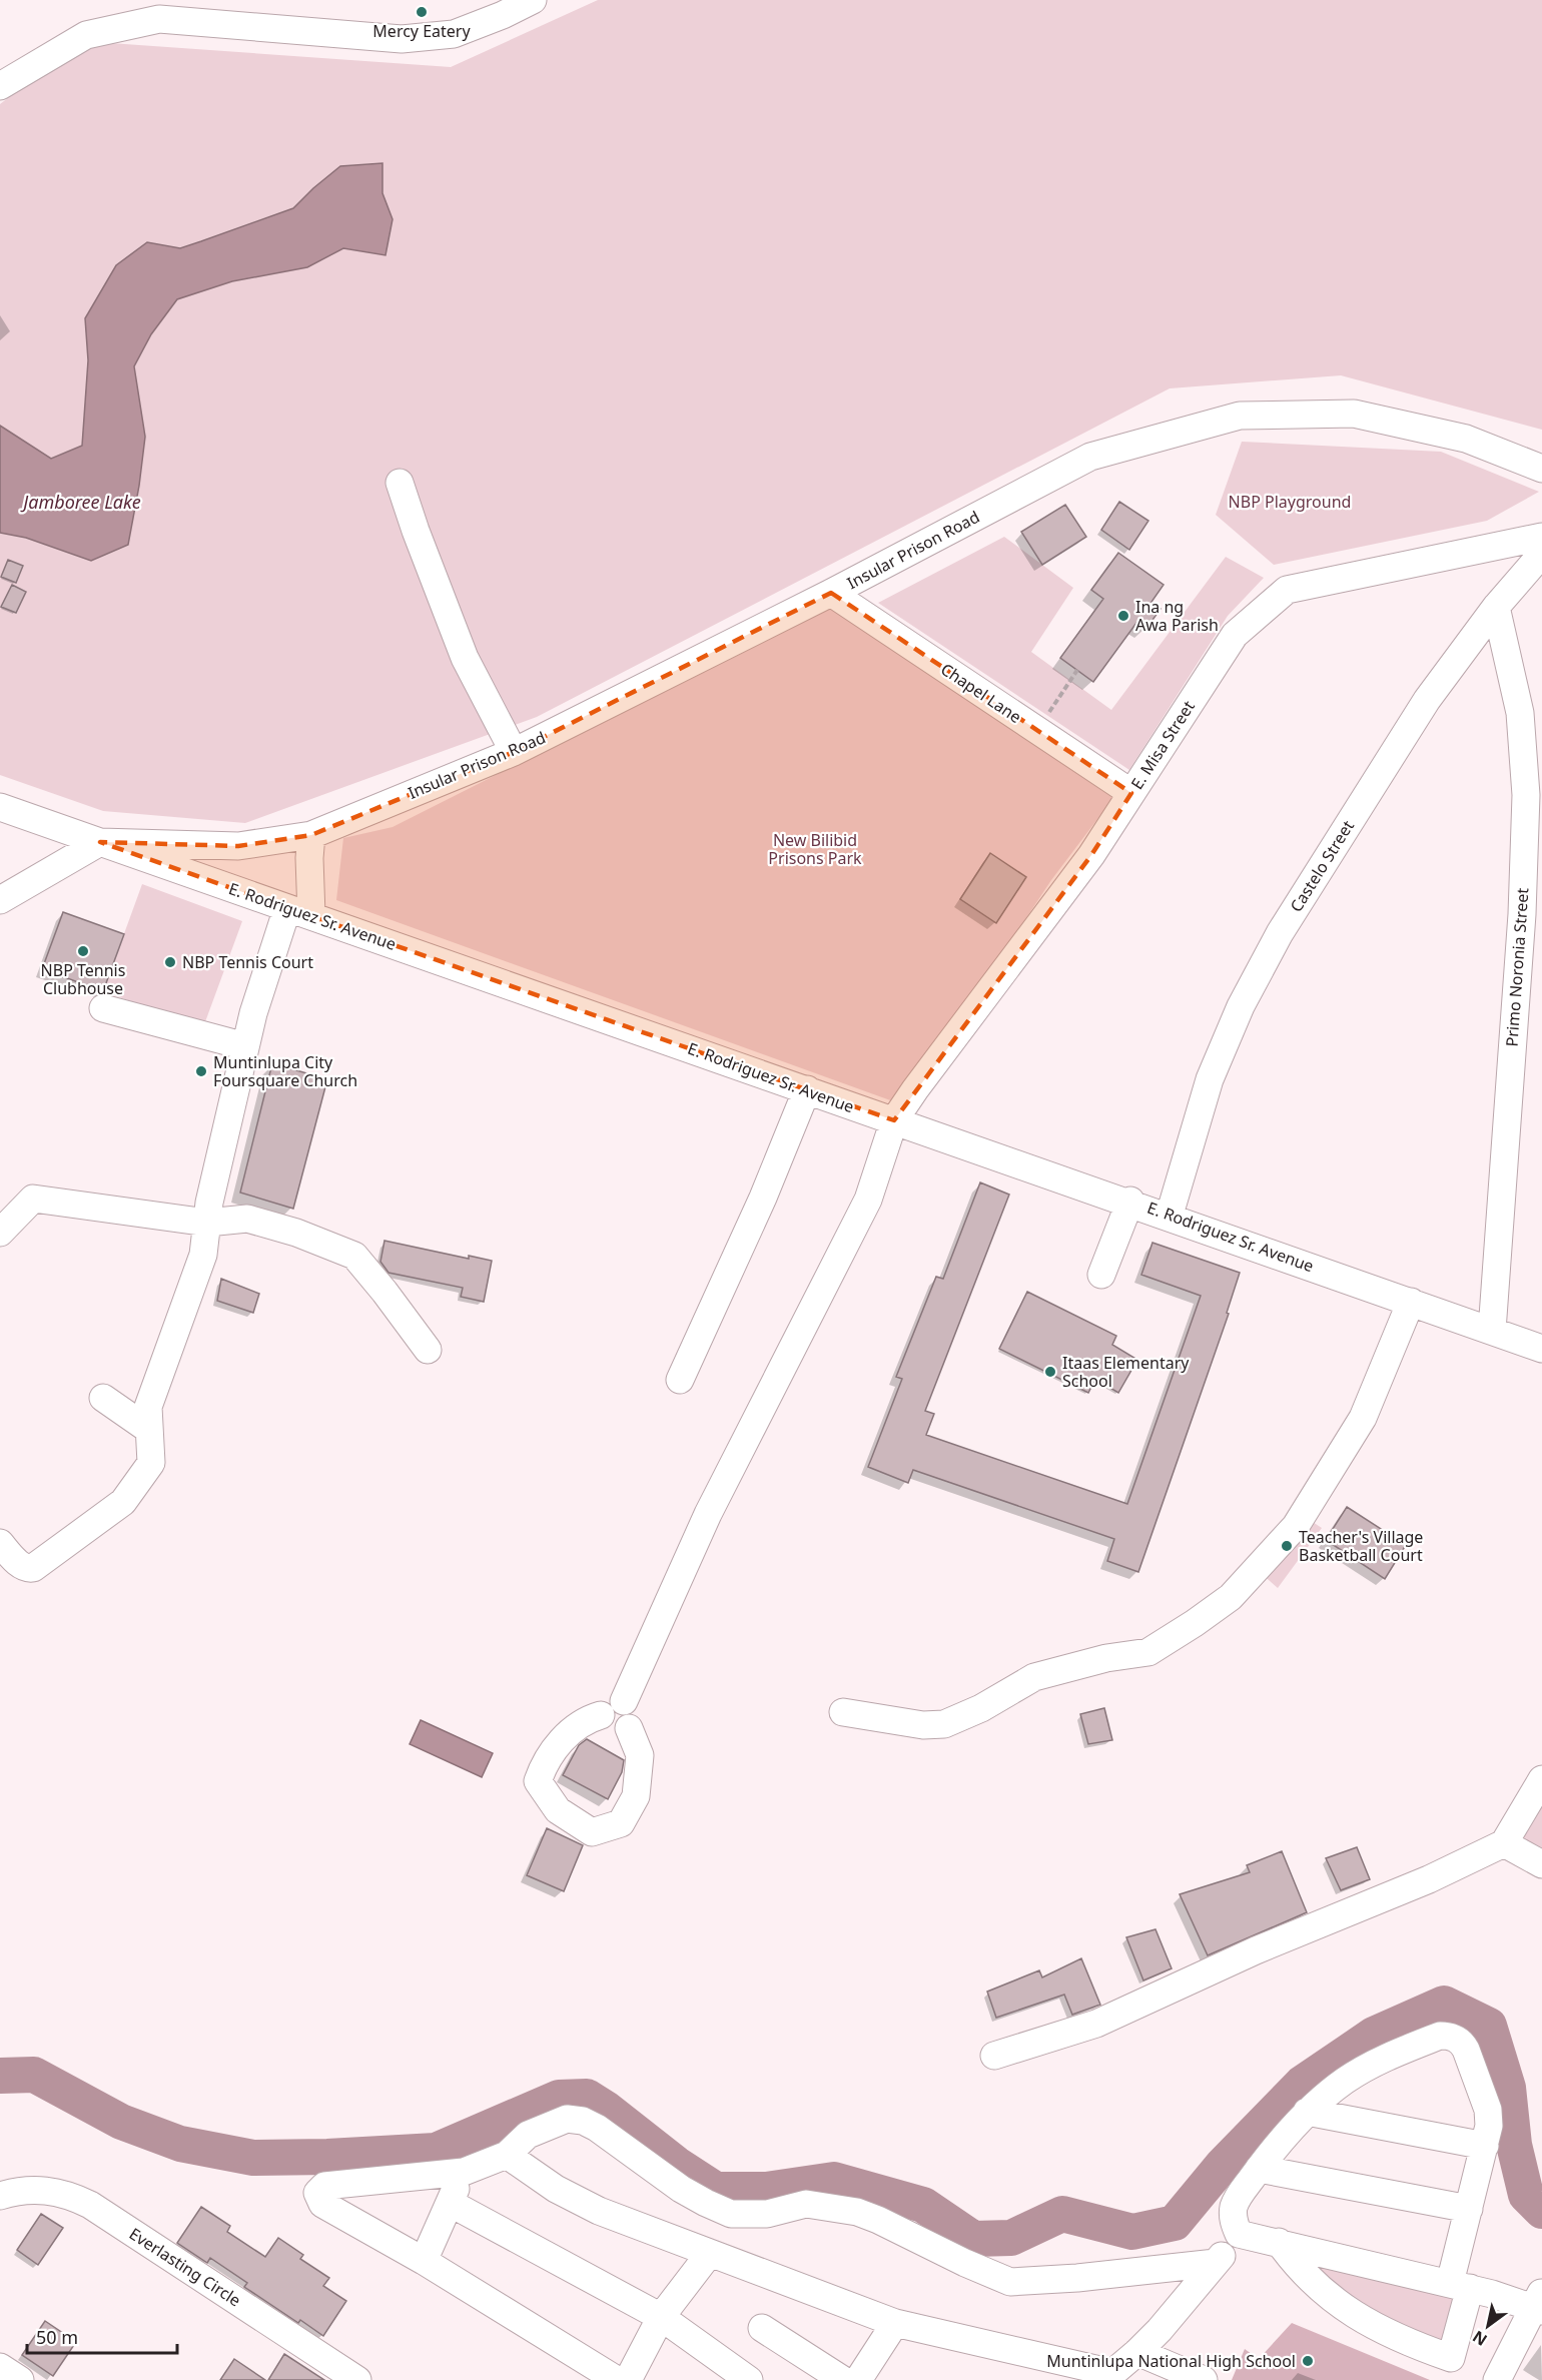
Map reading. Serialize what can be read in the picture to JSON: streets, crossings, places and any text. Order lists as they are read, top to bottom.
{
  "streets": {
    "street": [
      "Insular Prison Road",
      "Chapel Lane",
      "E. Misa Street",
      "Castelo Street",
      "E. Rodriguez Sr. Avenue",
      "Primo Noronia Street",
      "Everlasting Circle"
    ]
  },
  "crossings": [
    ["Insular Prison Road", "Chapel Lane"],
    ["Insular Prison Road", "E. Rodriguez Sr. Avenue"],
    ["Chapel Lane", "E. Misa Street"],
    ["E. Misa Street", "E. Rodriguez Sr. Avenue"],
    ["Castelo Street", "E. Rodriguez Sr. Avenue"],
    ["Castelo Street", "Primo Noronia Street"],
    ["E. Rodriguez Sr. Avenue", "Primo Noronia Street"]
  ],
  "water": ["Jamboree Lake"],
  "parks": ["NBP Playground", "New Bilibid Prisons Park"],
  "places": [
    "Mercy Eatery",
    "Ina ng Awa Parish",
    "NBP Tennis Clubhouse",
    "NBP Tennis Court",
    "Muntinlupa City Foursquare Church",
    "Itaas Elementary School",
    "Teacher's Village Basketball Court",
    "Muntinlupa National High School"
  ],
  "scale_bar": "50 m",
  "north": "bottom left"
}
